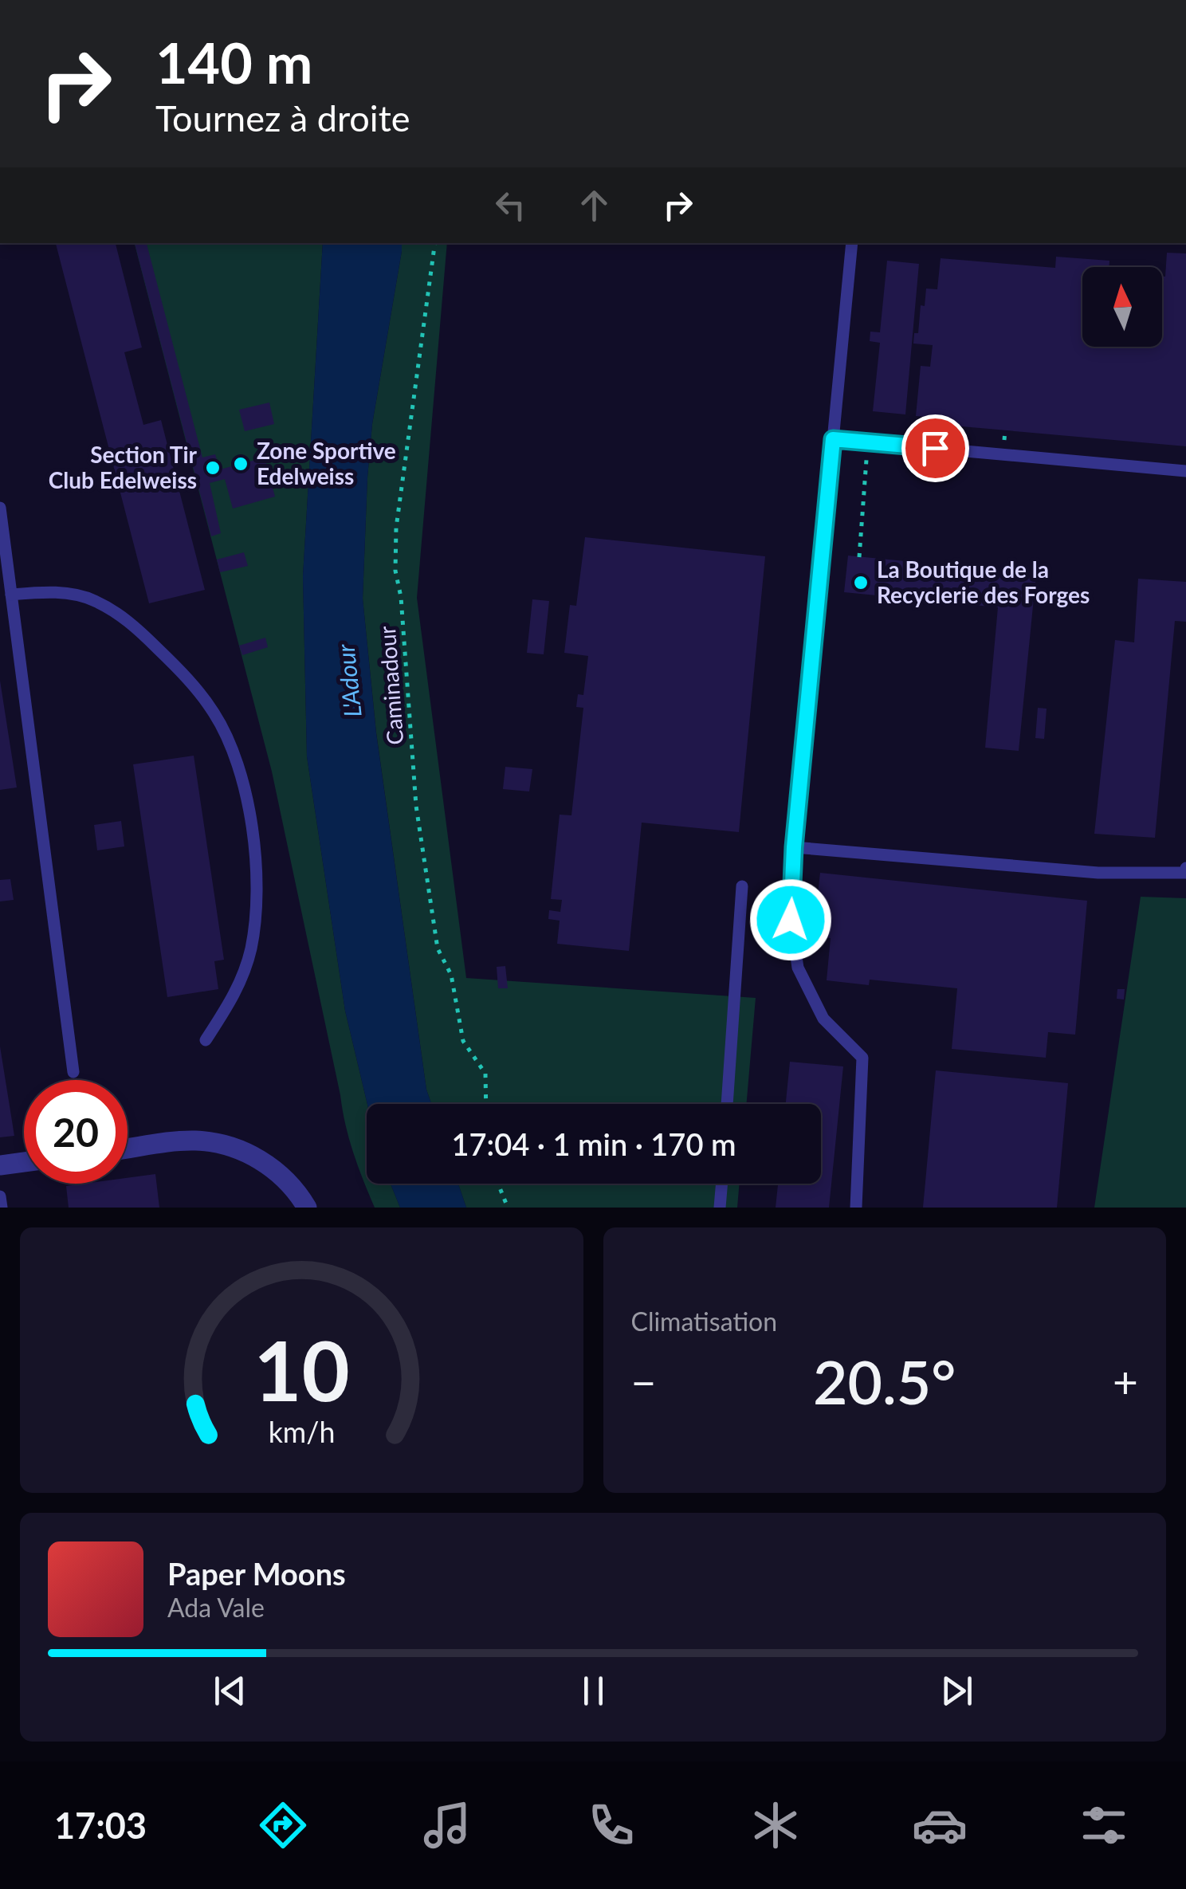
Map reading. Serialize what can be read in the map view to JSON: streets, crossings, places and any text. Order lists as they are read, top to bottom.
{
  "streets": {
    "path": ["Caminadour"]
  },
  "water": ["L'Adour"],
  "places": ["Zone Sportive Edelweiss", "Section Tir Club Edelweiss", "La Boutique de la Recyclerie des Forges"],
  "north": "top",
  "page": {
    "turn": ["140 m", "Tournez à droite"],
    "limit": "20",
    "trip": "17:04 · 1 min · 170 m",
    "tile": "Climatisation",
    "heat": ["−", "20.5°", "+"],
    "song": ["Paper Moons", "Ada Vale"],
    "tabs": "17:03",
    "gauge": ["10", "km/h"]
  }
}
